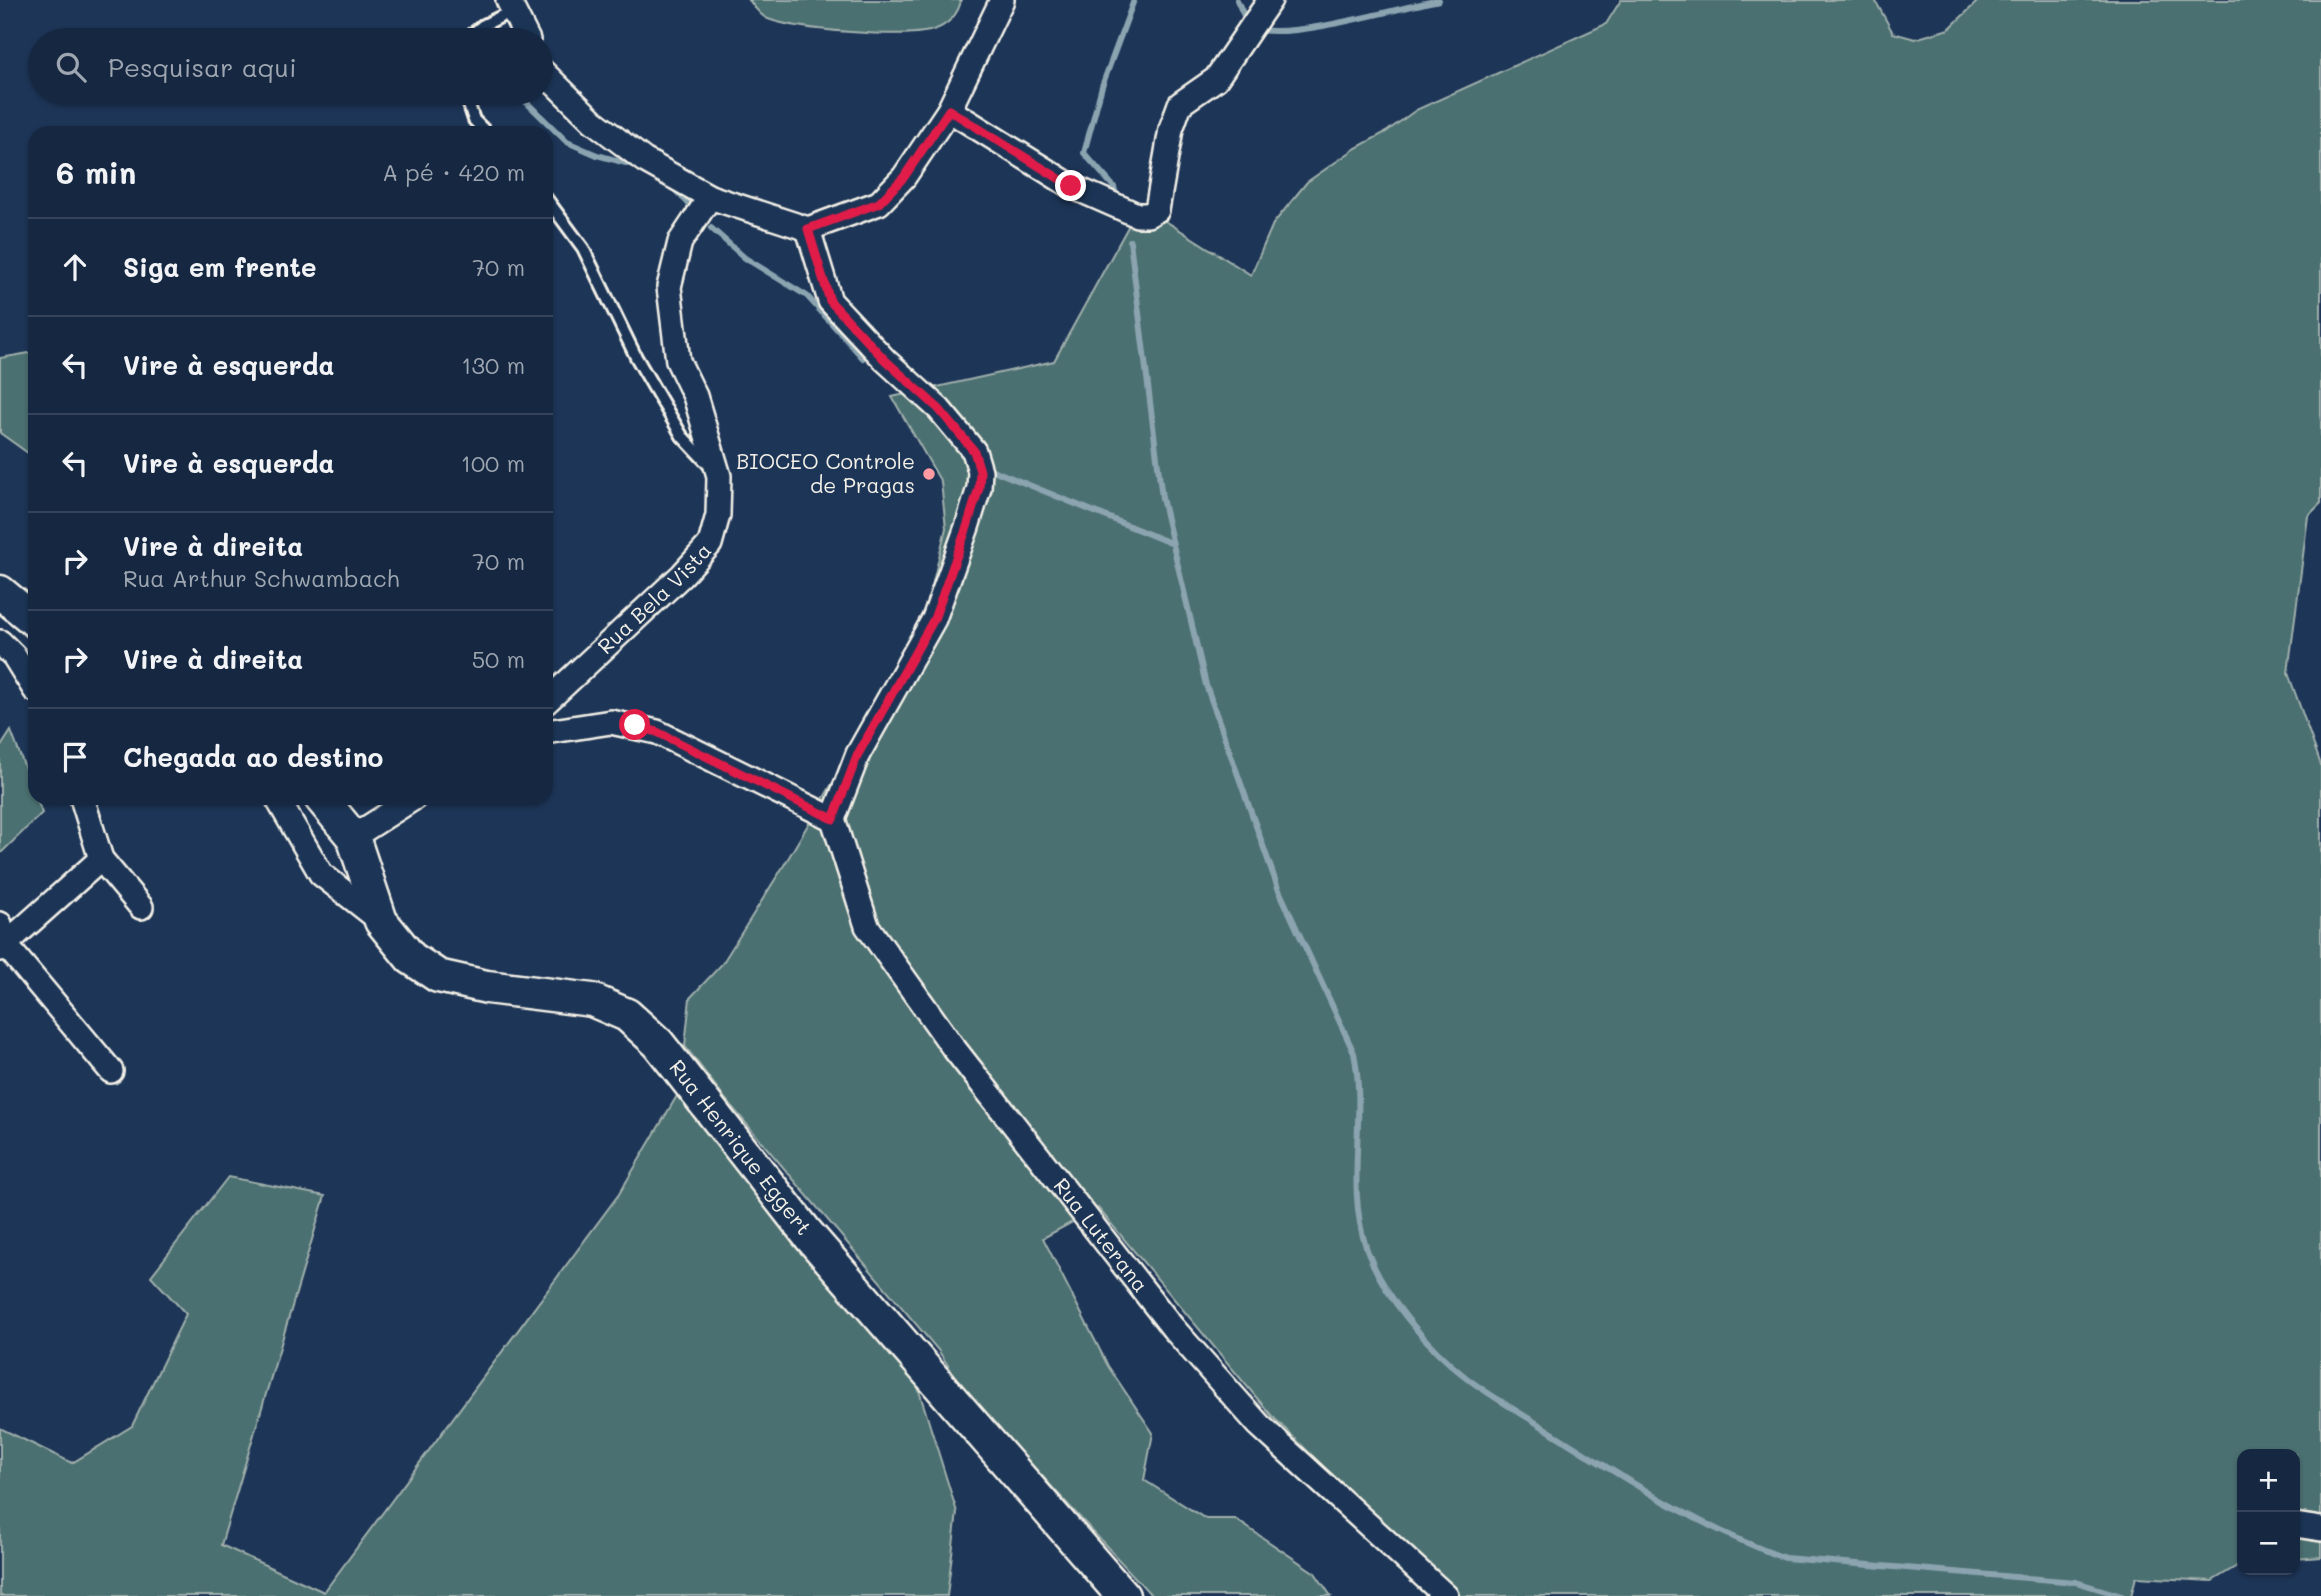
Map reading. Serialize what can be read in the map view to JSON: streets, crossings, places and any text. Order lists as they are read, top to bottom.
{
  "streets": {
    "street": ["Rua Bela Vista", "Rua Henrique Eggert", "Rua Luterana"]
  },
  "places": ["BIOCEO Controle de Pragas"],
  "page": {
    "search": "Pesquisar aqui",
    "heading": ["6 min", "A pé · 420 m"],
    "list": [
      ["Siga em frente", "70 m"],
      ["Vire à esquerda", "130 m"],
      ["Vire à esquerda", "100 m"],
      ["Vire à direita", "Rua Arthur Schwambach", "70 m"],
      ["Vire à direita", "50 m"],
      "Chegada ao destino"
    ],
    "map_buttons": ["+", "−"]
  }
}
